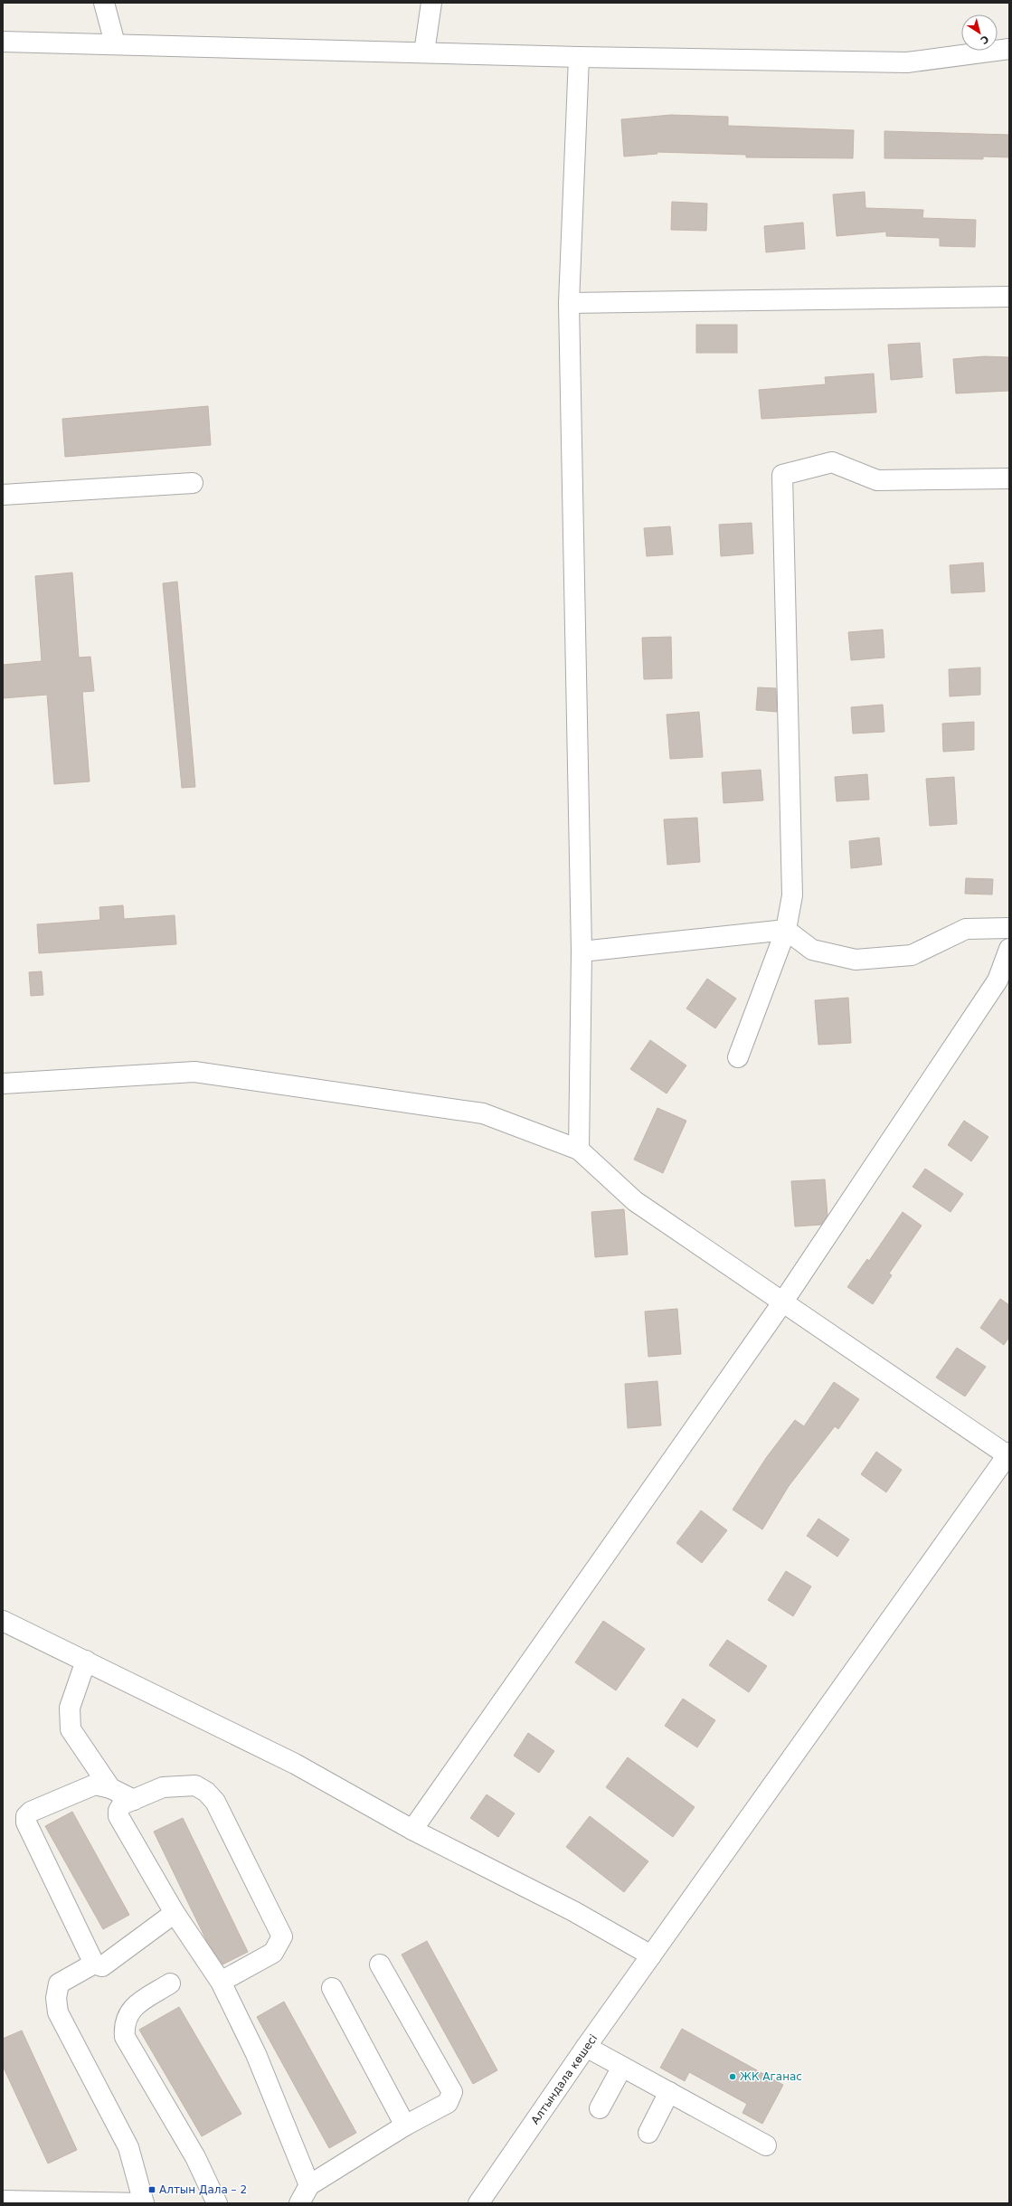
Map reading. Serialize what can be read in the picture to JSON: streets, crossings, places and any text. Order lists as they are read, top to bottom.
{
  "streets": {
    "street": ["Алтындала көшесі"]
  },
  "places": {
    "other": ["ЖК Аганас"],
    "transit": ["Алтын Дала – 2"]
  },
  "north": "bottom right"
}
